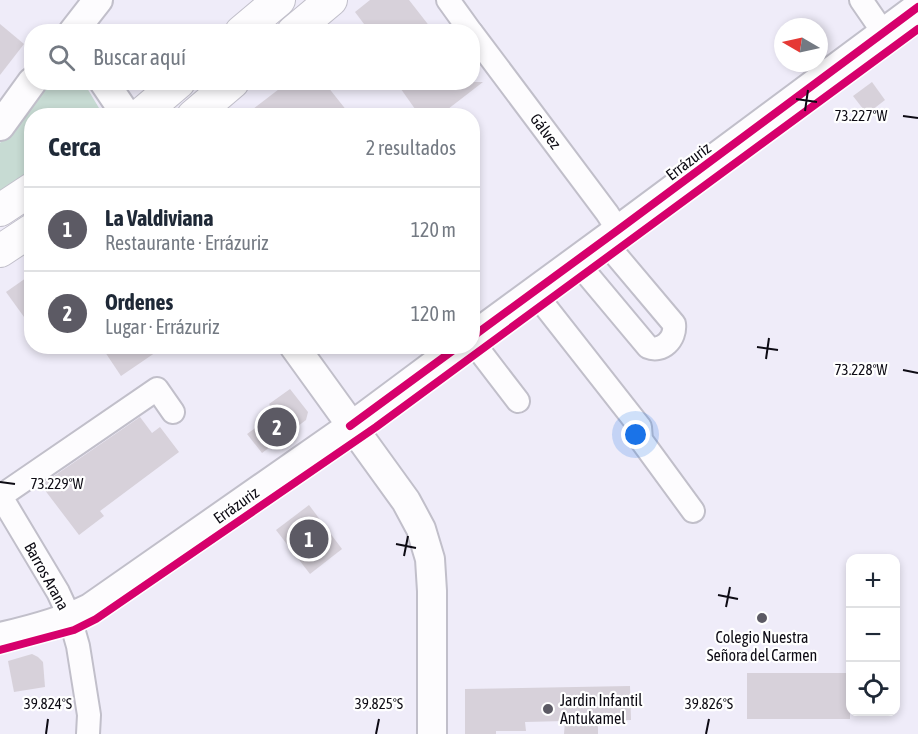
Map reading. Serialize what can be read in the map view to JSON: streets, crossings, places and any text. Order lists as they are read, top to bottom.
{
  "streets": {
    "main road": ["Errázuriz"],
    "street": ["Gálvez", "Barros Arana"]
  },
  "crossings": [
    ["Gálvez", "Errázuriz"],
    ["Errázuriz", "Barros Arana"]
  ],
  "places": ["Colegio Nuestra Señora del Carmen", "Jardin Infantil Antukamel"],
  "north": "left",
  "page": {
    "search": "Buscar aquí",
    "heading": ["Cerca", "2 resultados"],
    "list": [
      {
        "mark": "1",
        "name": "La Valdiviana",
        "note": "Restaurante · Errázuriz",
        "value": "120 m"
      },
      {
        "mark": "2",
        "name": "Ordenes",
        "note": "Lugar · Errázuriz",
        "value": "120 m"
      }
    ],
    "pins": ["2", "1"],
    "map_buttons": ["+", "−"]
  },
  "coordinates": [
    "73.227°W",
    "73.228°W",
    "73.229°W",
    "39.824°S",
    "39.825°S",
    "39.826°S"
  ]
}
